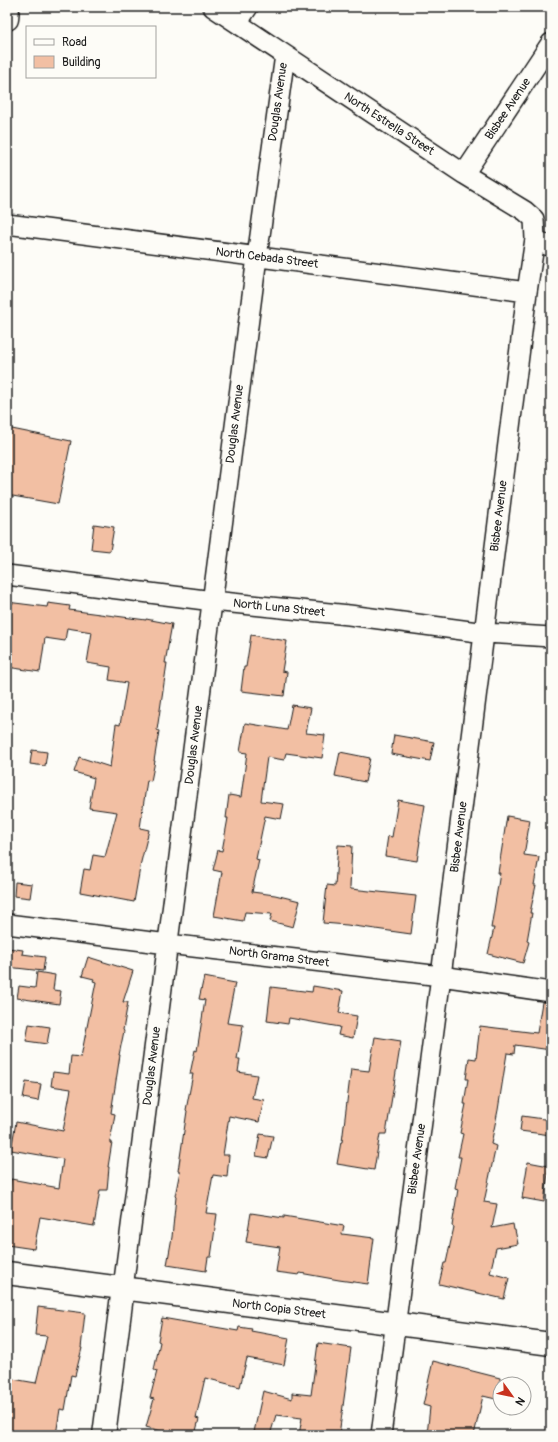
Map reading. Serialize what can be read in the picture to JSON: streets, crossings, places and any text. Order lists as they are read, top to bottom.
{
  "streets": {
    "main road": ["Douglas Avenue", "North Copia Street"],
    "street": [
      "Bisbee Avenue",
      "North Estrella Street",
      "North Cebada Street",
      "North Luna Street",
      "North Grama Street"
    ]
  },
  "crossings": [
    ["Douglas Avenue", "North Estrella Street"],
    ["Douglas Avenue", "North Cebada Street"],
    ["Douglas Avenue", "North Luna Street"],
    ["Douglas Avenue", "North Grama Street"],
    ["Douglas Avenue", "North Copia Street"],
    ["Bisbee Avenue", "North Estrella Street"],
    ["Bisbee Avenue", "North Cebada Street"],
    ["Bisbee Avenue", "North Luna Street"],
    ["Bisbee Avenue", "North Grama Street"],
    ["Bisbee Avenue", "North Copia Street"]
  ],
  "legend": ["Road", "Building"],
  "north": "bottom right"
}
